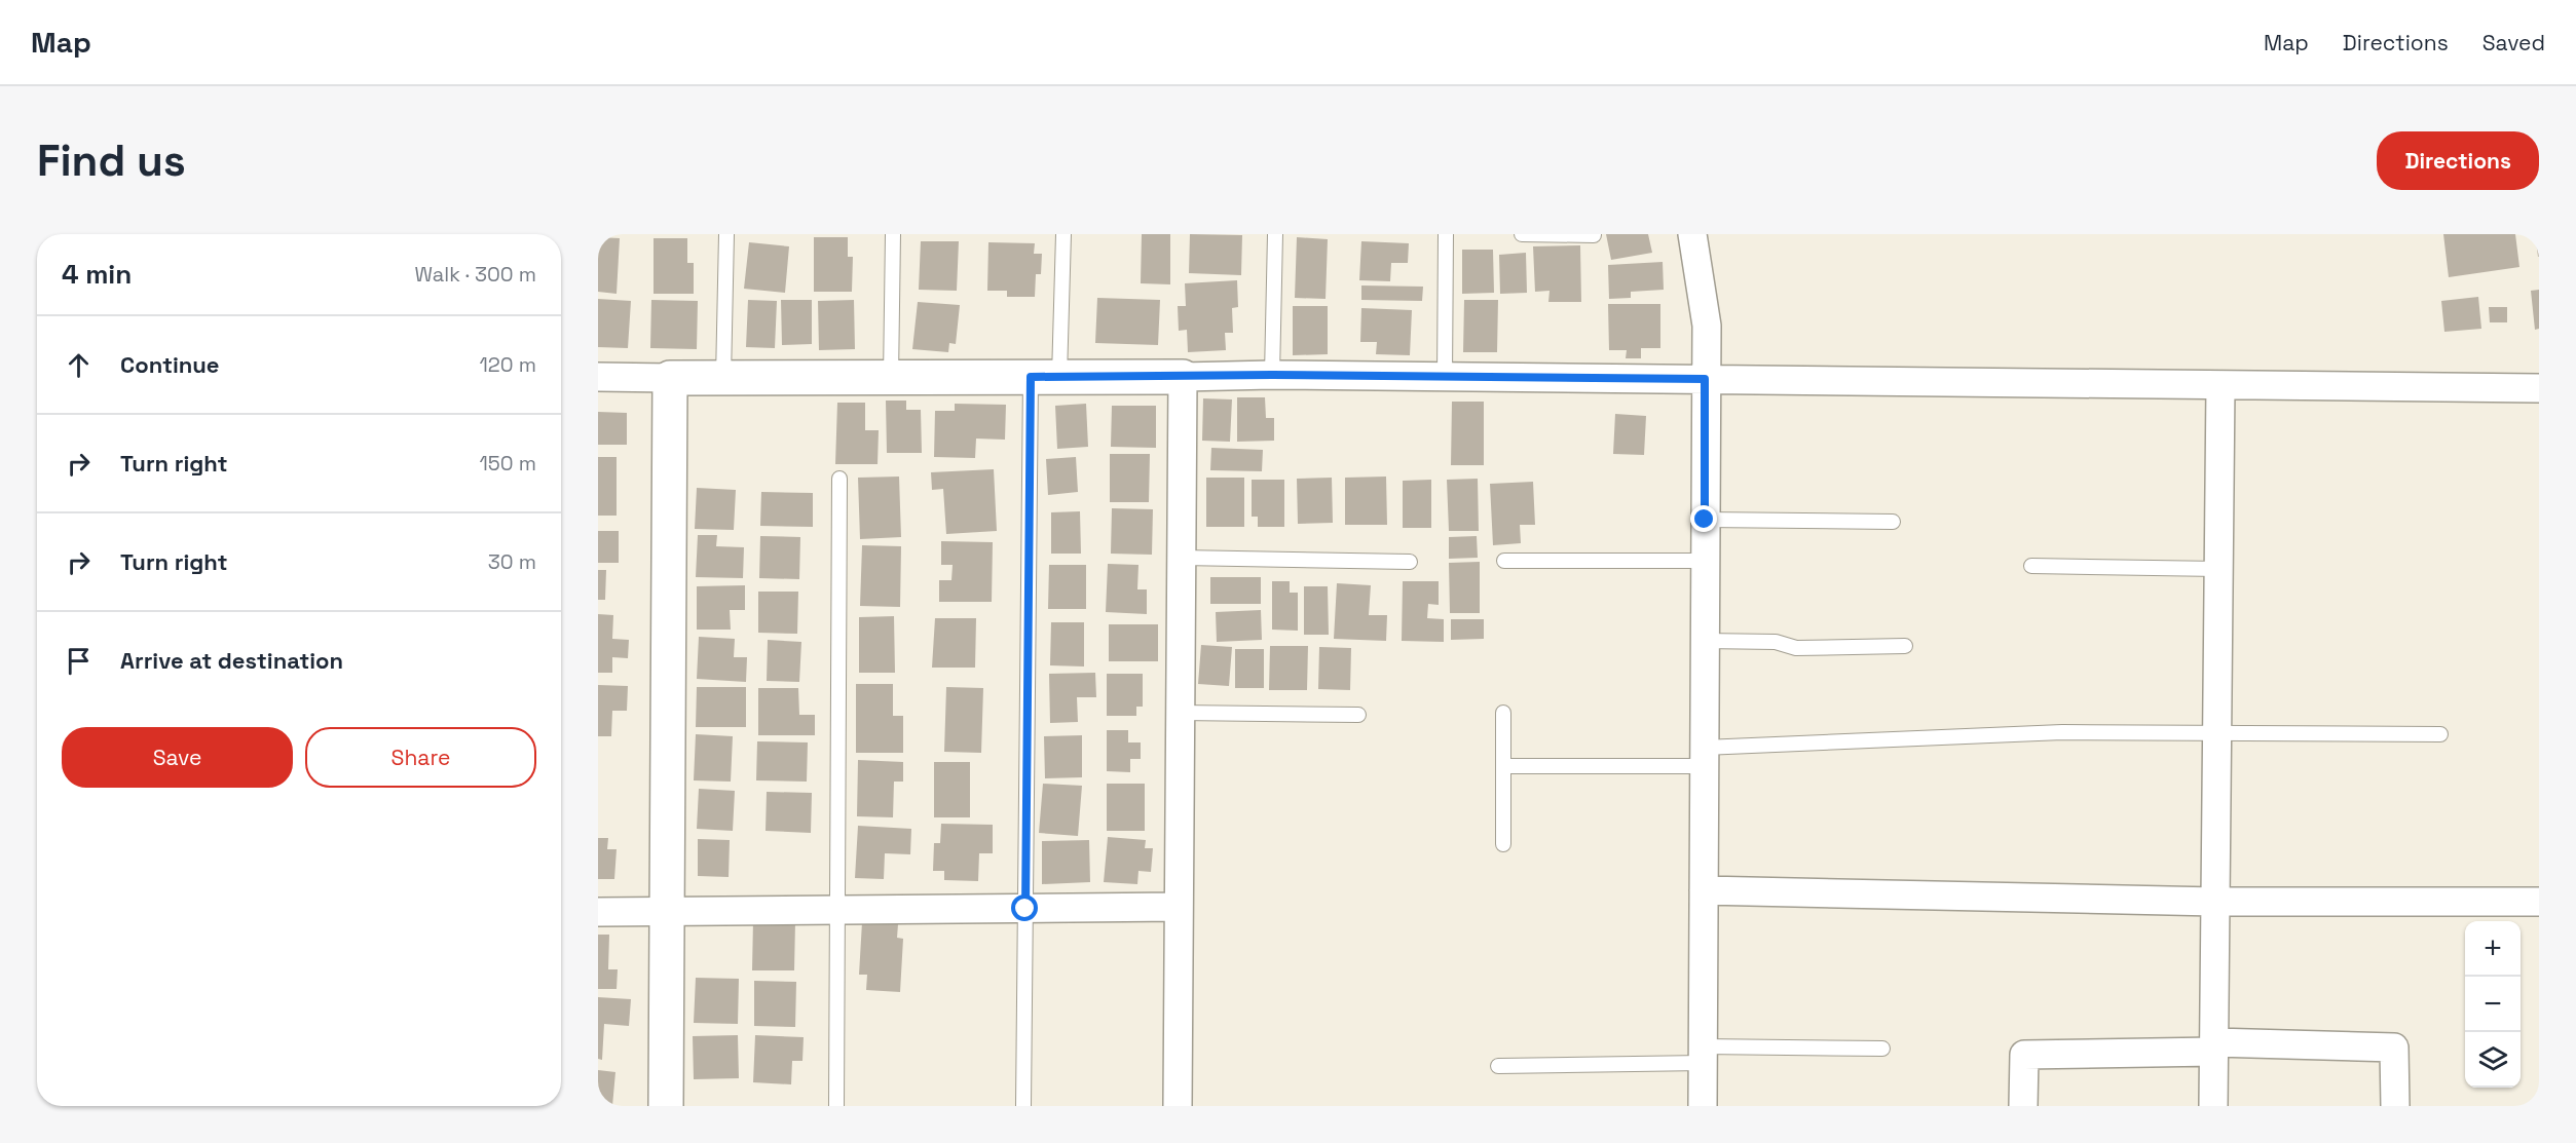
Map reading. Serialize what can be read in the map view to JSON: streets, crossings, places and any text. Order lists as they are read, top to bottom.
{
  "page": {
    "header": "Map",
    "nav": ["Map", "Directions", "Saved"],
    "buttons": [
      "Directions",
      ["Save", "Share"]
    ],
    "title": "Find us",
    "heading": ["4 min", "Walk · 300 m"],
    "list": [
      ["Continue", "120 m"],
      ["Turn right", "150 m"],
      ["Turn right", "30 m"],
      "Arrive at destination"
    ],
    "map_buttons": ["+", "−"]
  }
}
